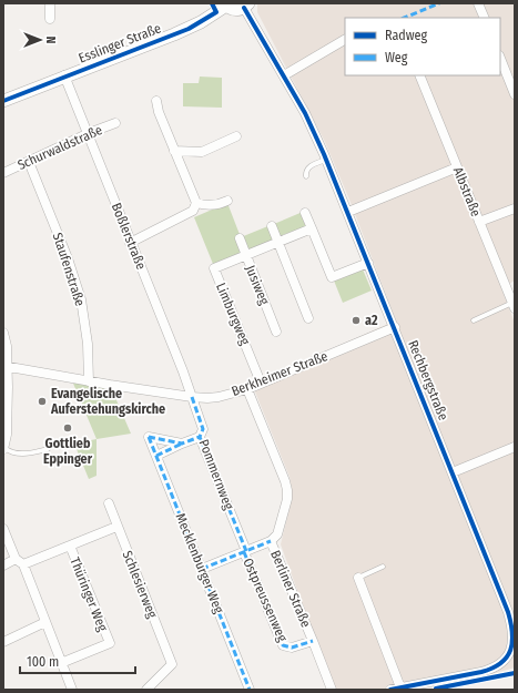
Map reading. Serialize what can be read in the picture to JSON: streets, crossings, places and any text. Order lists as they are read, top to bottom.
{
  "streets": {
    "main road": ["Esslinger Straße"],
    "street": [
      "Schurwaldstraße",
      "Albstraße",
      "Boßlerstraße",
      "Staufenstraße",
      "Jusiweg",
      "Limburgweg",
      "Berkheimer Straße",
      "Rechbergstraße",
      "Pommernweg",
      "Mecklenburger Weg",
      "Schlesierweg",
      "Berliner Straße",
      "Thüringer Weg",
      "Ostpreussenweg"
    ]
  },
  "crossings": [
    ["Esslinger Straße", "Boßlerstraße"],
    ["Esslinger Straße", "Rechbergstraße"],
    ["Schurwaldstraße", "Boßlerstraße"],
    ["Schurwaldstraße", "Staufenstraße"],
    ["Boßlerstraße", "Berkheimer Straße"],
    ["Boßlerstraße", "Pommernweg"],
    ["Staufenstraße", "Berkheimer Straße"],
    ["Jusiweg", "Limburgweg"],
    ["Limburgweg", "Berkheimer Straße"],
    ["Berkheimer Straße", "Rechbergstraße"],
    ["Berkheimer Straße", "Pommernweg"],
    ["Berkheimer Straße", "Berliner Straße"],
    ["Pommernweg", "Ostpreussenweg"],
    ["Berliner Straße", "Ostpreussenweg"]
  ],
  "places": ["a2", "Evangelische Auferstehungskirche", "Gottlieb Eppinger"],
  "legend": ["Radweg", "Weg"],
  "scale_bar": "100 m",
  "north": "right"
}
